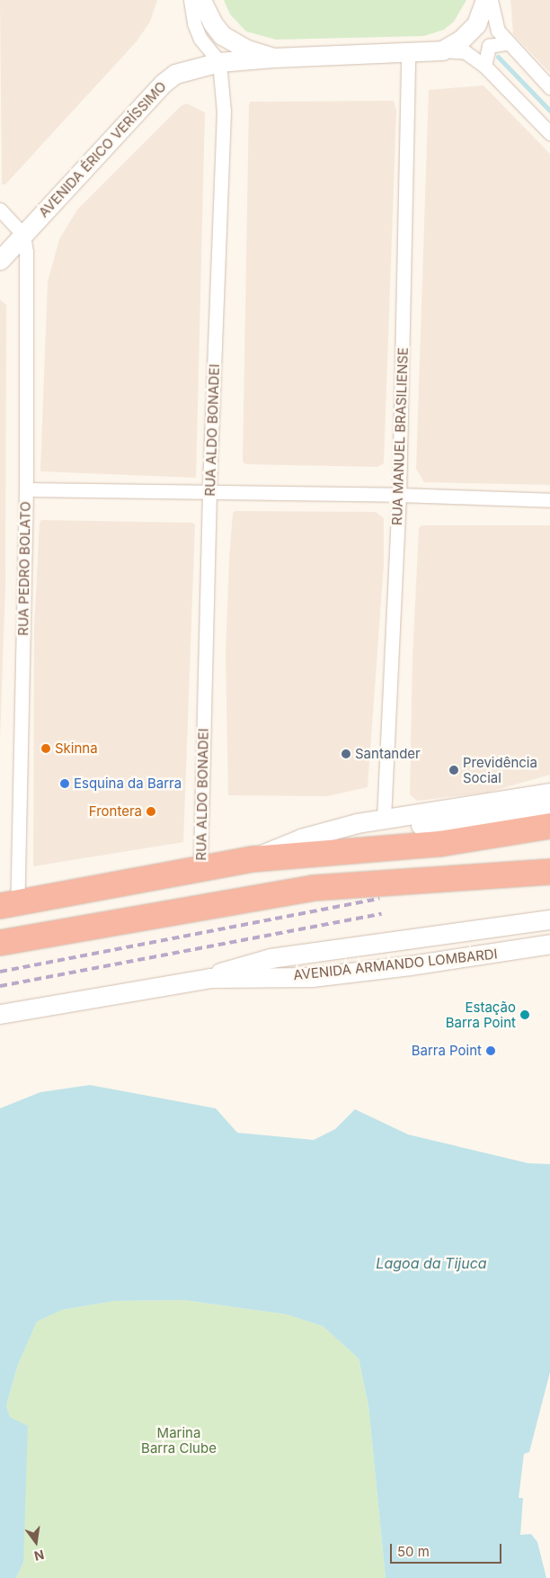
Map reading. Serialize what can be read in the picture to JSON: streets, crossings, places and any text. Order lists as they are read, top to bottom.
{
  "streets": {
    "main road": ["AVENIDA ÉRICO VERÍSSIMO", "AVENIDA ARMANDO LOMBARDI"],
    "street": ["RUA ALDO BONADEI", "RUA MANUEL BRASILIENSE", "RUA PEDRO BOLATO"]
  },
  "crossings": [
    ["AVENIDA ÉRICO VERÍSSIMO", "RUA ALDO BONADEI"],
    ["AVENIDA ÉRICO VERÍSSIMO", "RUA MANUEL BRASILIENSE"],
    ["AVENIDA ÉRICO VERÍSSIMO", "RUA PEDRO BOLATO"]
  ],
  "water": ["Lagoa da Tijuca"],
  "parks": ["Marina Barra Clube"],
  "places": [
    "Skinna",
    "Santander",
    "Previdência Social",
    "Esquina da Barra",
    "Frontera",
    "Estação Barra Point",
    "Barra Point"
  ],
  "scale_bar": "50 m",
  "north": "bottom"
}
